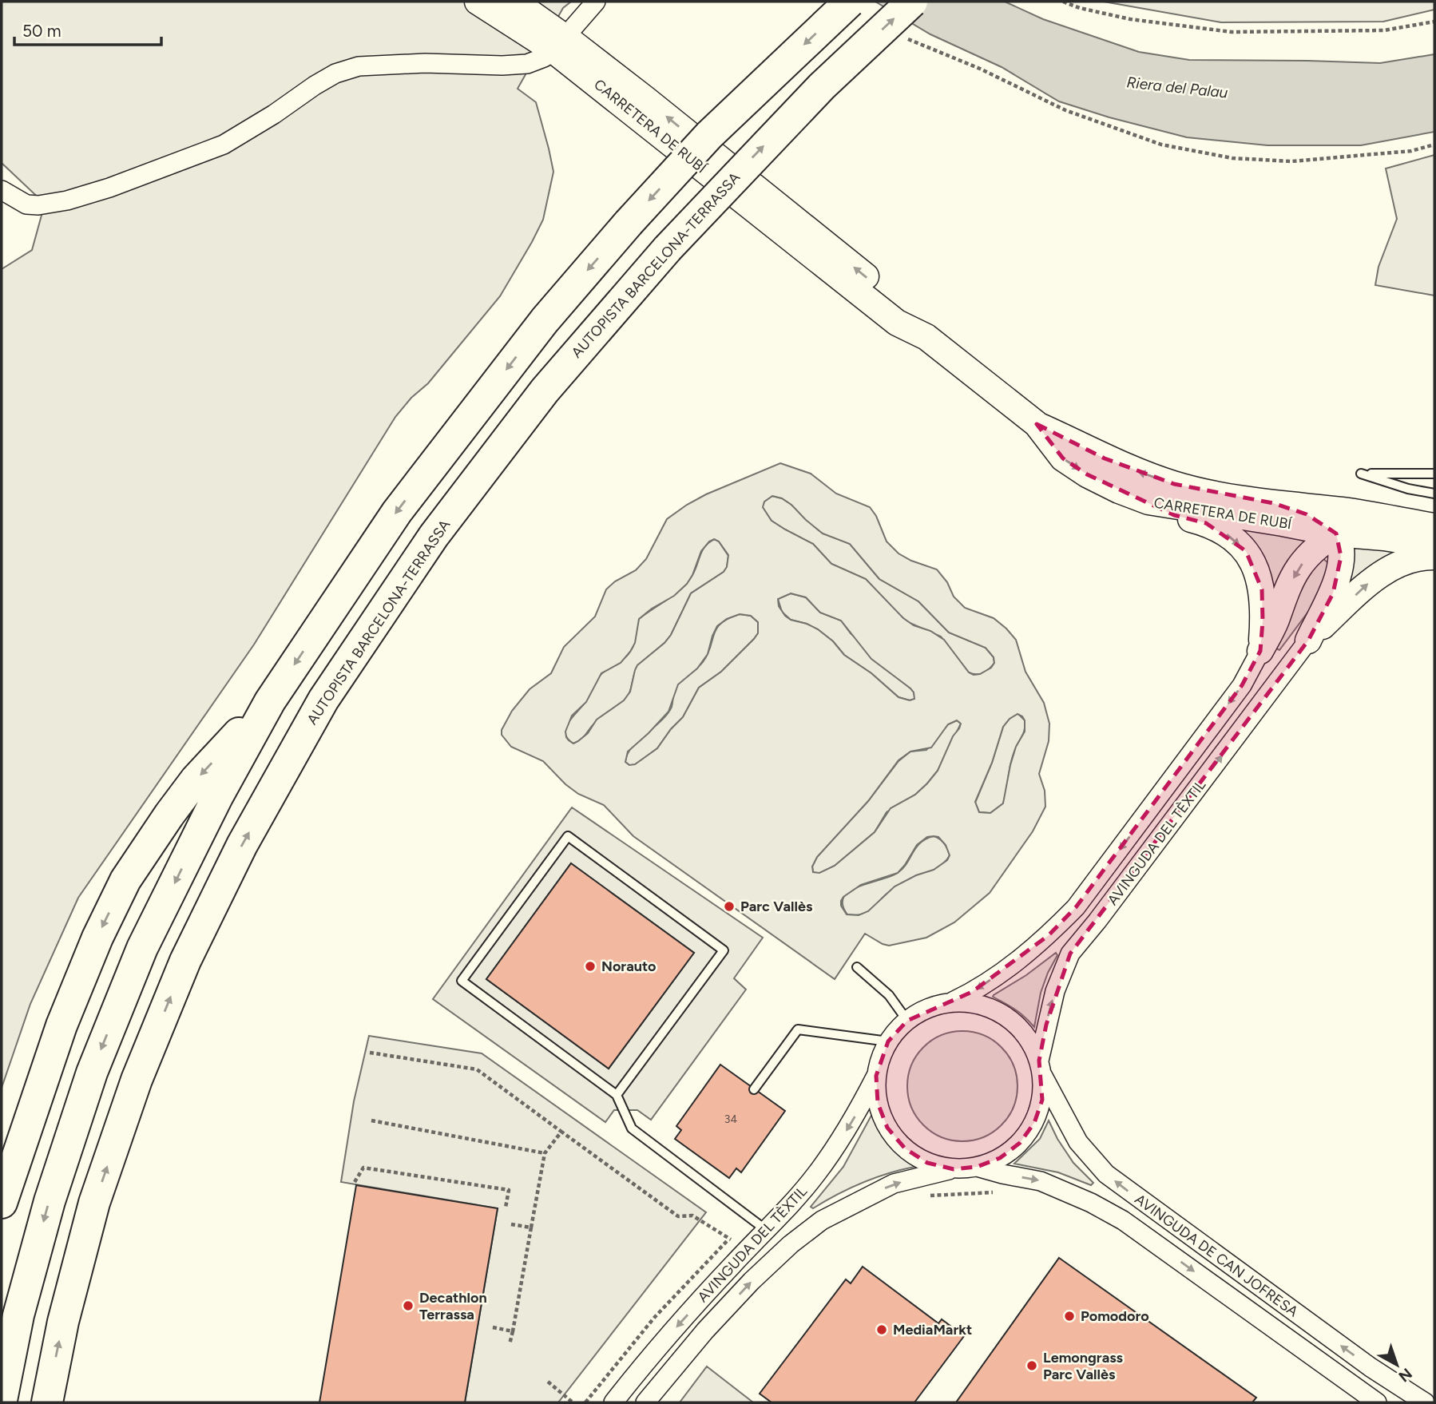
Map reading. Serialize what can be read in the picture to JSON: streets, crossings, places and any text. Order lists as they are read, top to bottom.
{
  "streets": {
    "highway": ["AUTOPISTA BARCELONA-TERRASSA"],
    "main road": ["CARRETERA DE RUBÍ"],
    "street": ["AVINGUDA DEL TÈXTIL", "AVINGUDA DE CAN JOFRESA"]
  },
  "crossings": [
    ["AVINGUDA DEL TÈXTIL", "AVINGUDA DE CAN JOFRESA"]
  ],
  "water": ["Riera del Palau"],
  "places": [
    "Parc Vallès",
    "Norauto",
    "Decathlon Terrassa",
    "Pomodoro",
    "MediaMarkt",
    "Lemongrass Parc Vallès"
  ],
  "house_numbers": ["34"],
  "scale_bar": "50 m",
  "north": "bottom right"
}
